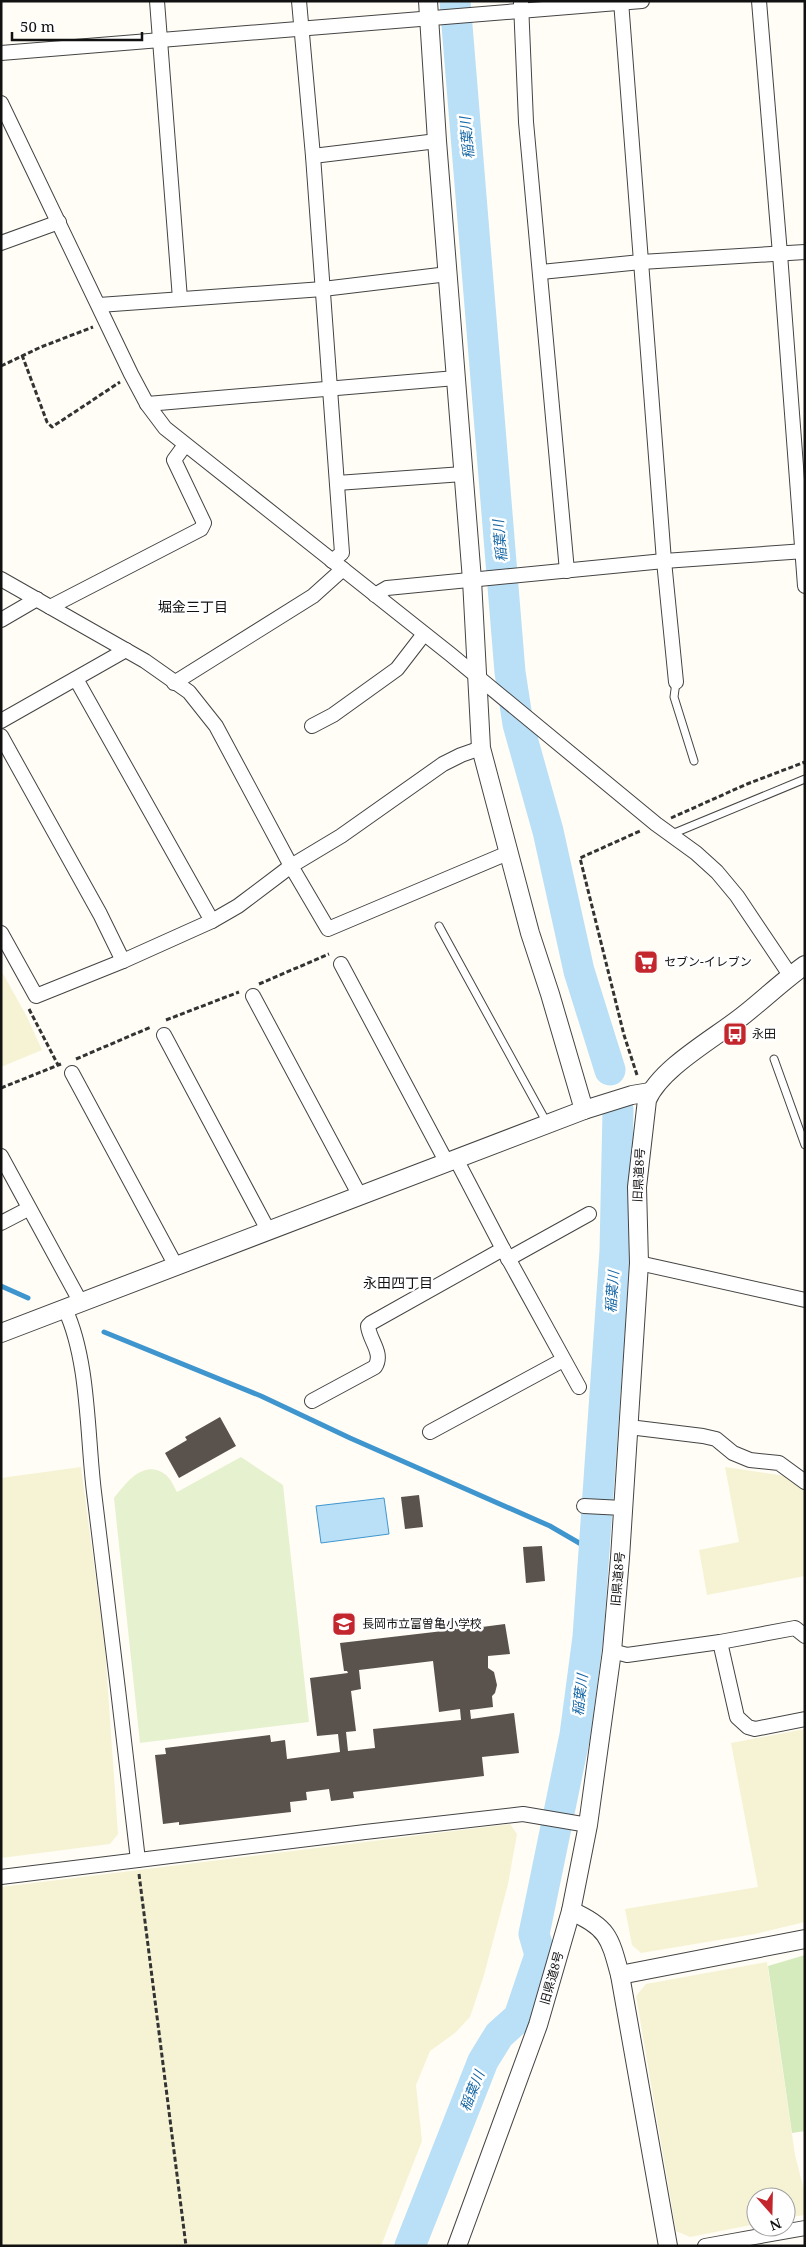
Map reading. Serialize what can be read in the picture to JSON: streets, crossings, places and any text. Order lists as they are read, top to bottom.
{
  "streets": {
    "street": ["旧県道8号"]
  },
  "districts": ["堀金三丁目", "永田四丁目"],
  "water": ["稲葉川"],
  "places": {
    "supermarket": ["セブン-イレブン"],
    "bus stop": ["永田"],
    "school or university": ["長岡市立富曽亀小学校"]
  },
  "scale_bar": "50 m",
  "north": "bottom"
}
